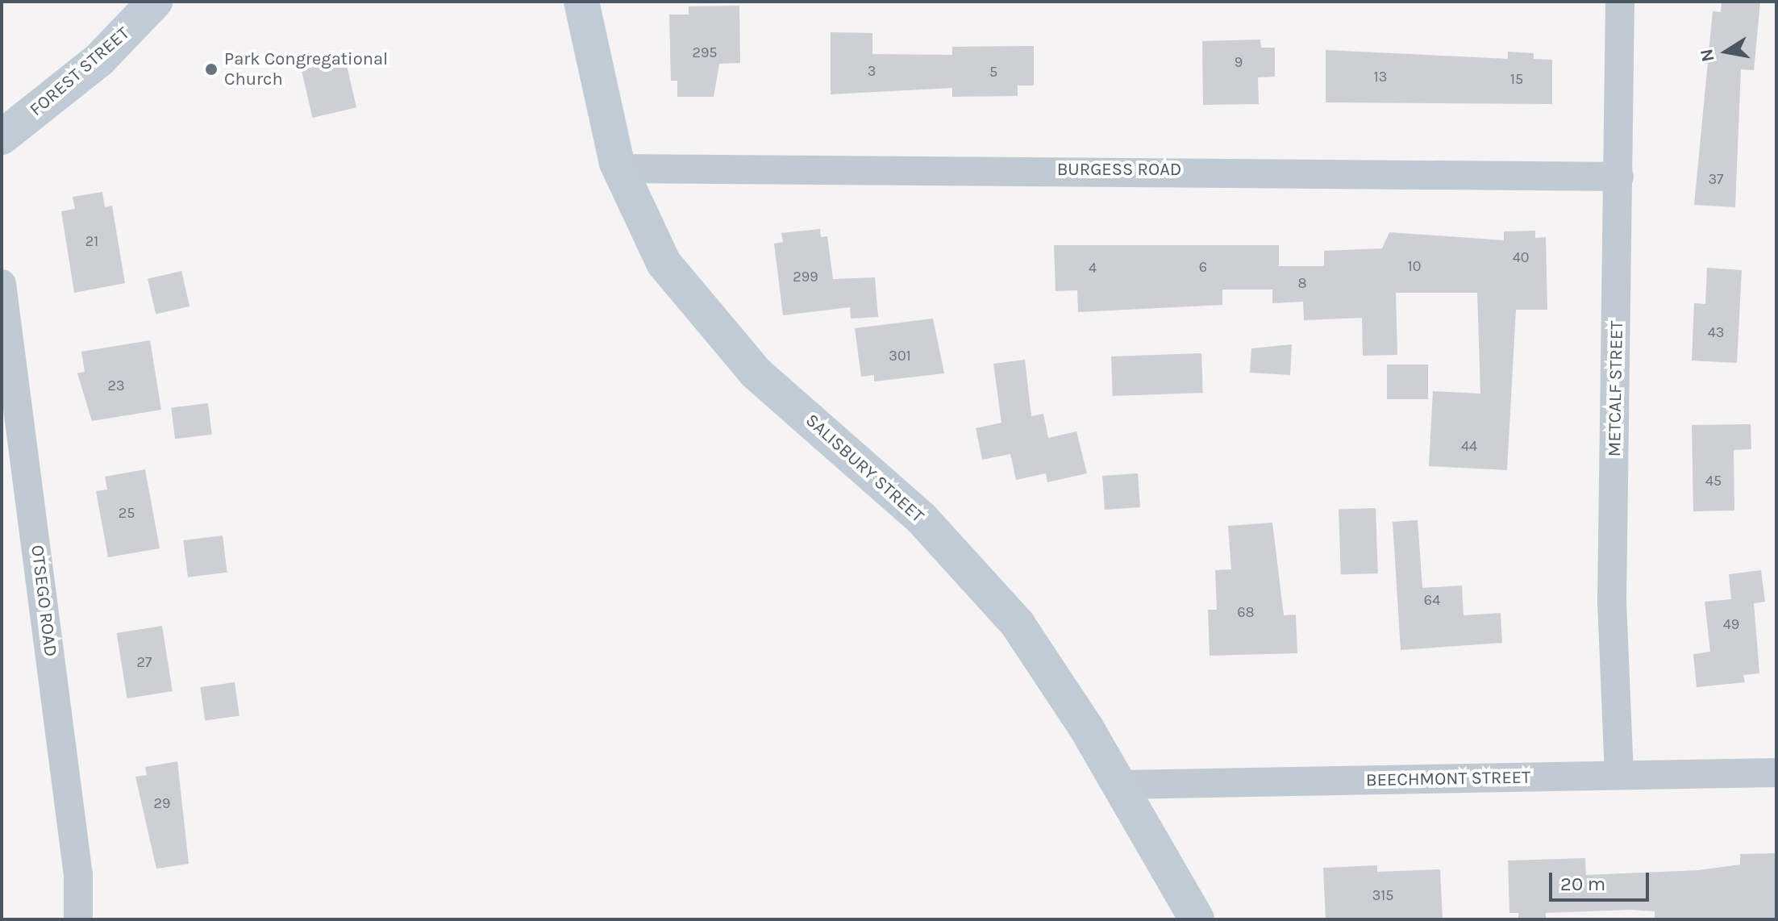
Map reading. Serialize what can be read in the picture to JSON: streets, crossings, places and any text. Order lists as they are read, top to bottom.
{
  "streets": {
    "main road": ["FOREST STREET", "SALISBURY STREET"],
    "street": [
      "BURGESS ROAD",
      "METCALF STREET",
      "OTSEGO ROAD",
      "BEECHMONT STREET"
    ]
  },
  "crossings": [
    ["BURGESS ROAD", "METCALF STREET"],
    ["BURGESS ROAD", "SALISBURY STREET"],
    ["METCALF STREET", "BEECHMONT STREET"],
    ["SALISBURY STREET", "BEECHMONT STREET"]
  ],
  "places": ["Park Congregational Church"],
  "house_numbers": [
    "295",
    "9",
    "3",
    "5",
    "13",
    "15",
    "37",
    "21",
    "40",
    "10",
    "6",
    "4",
    "299",
    "8",
    "43",
    "301",
    "23",
    "44",
    "45",
    "25",
    "64",
    "68",
    "49",
    "27",
    "29",
    "315"
  ],
  "scale_bar": "20 m",
  "north": "left"
}
